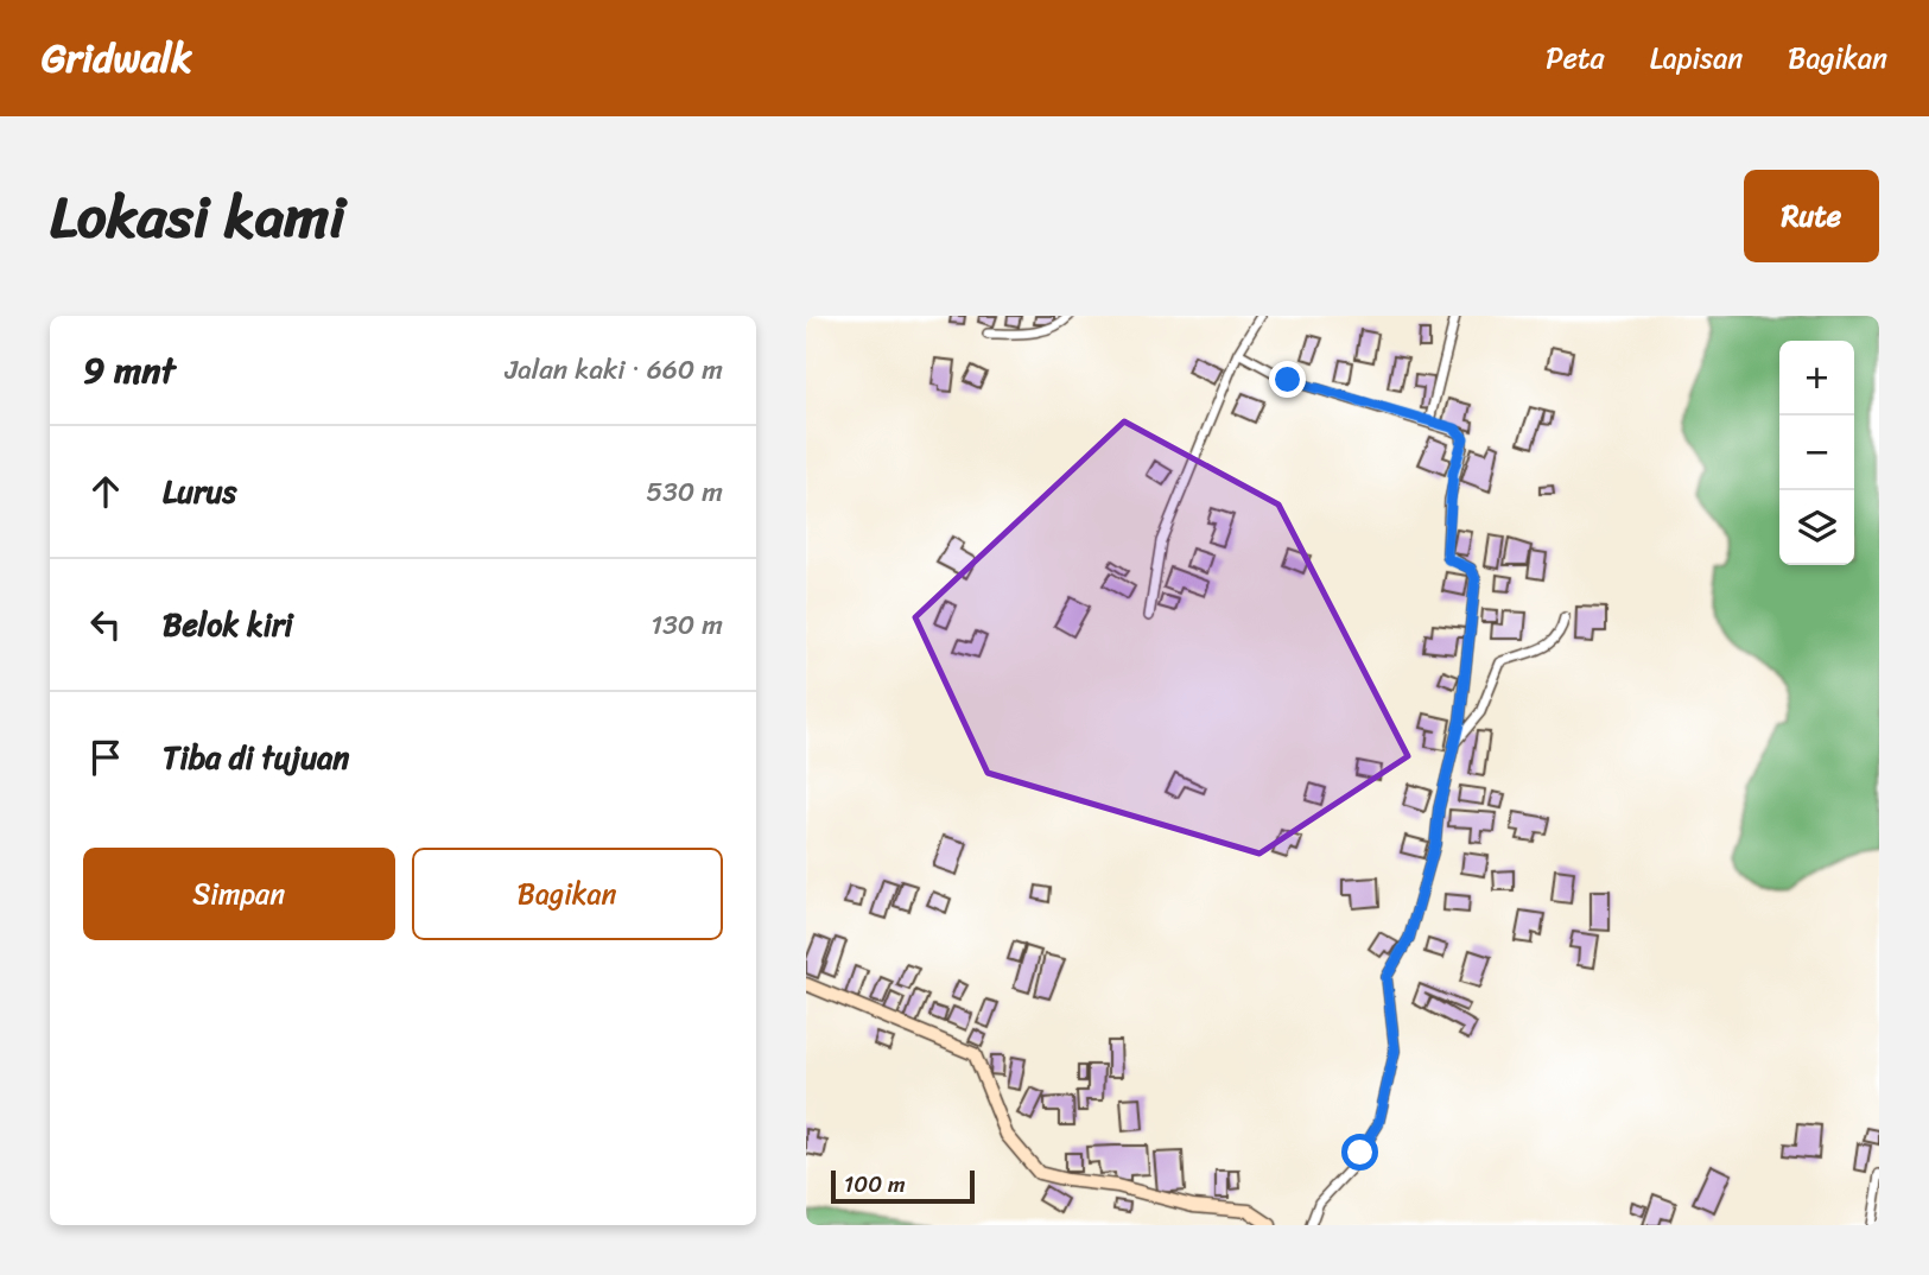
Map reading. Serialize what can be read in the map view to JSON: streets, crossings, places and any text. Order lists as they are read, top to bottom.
{
  "scale_bar": "100 m",
  "page": {
    "header": "Gridwalk",
    "nav": ["Peta", "Lapisan", "Bagikan"],
    "title": "Lokasi kami",
    "buttons": [
      "Rute",
      ["Simpan", "Bagikan"]
    ],
    "heading": ["9 mnt", "Jalan kaki · 660 m"],
    "map_buttons": ["+", "−"],
    "list": [
      ["Lurus", "530 m"],
      ["Belok kiri", "130 m"],
      "Tiba di tujuan"
    ],
    "scale": "100 m"
  }
}
